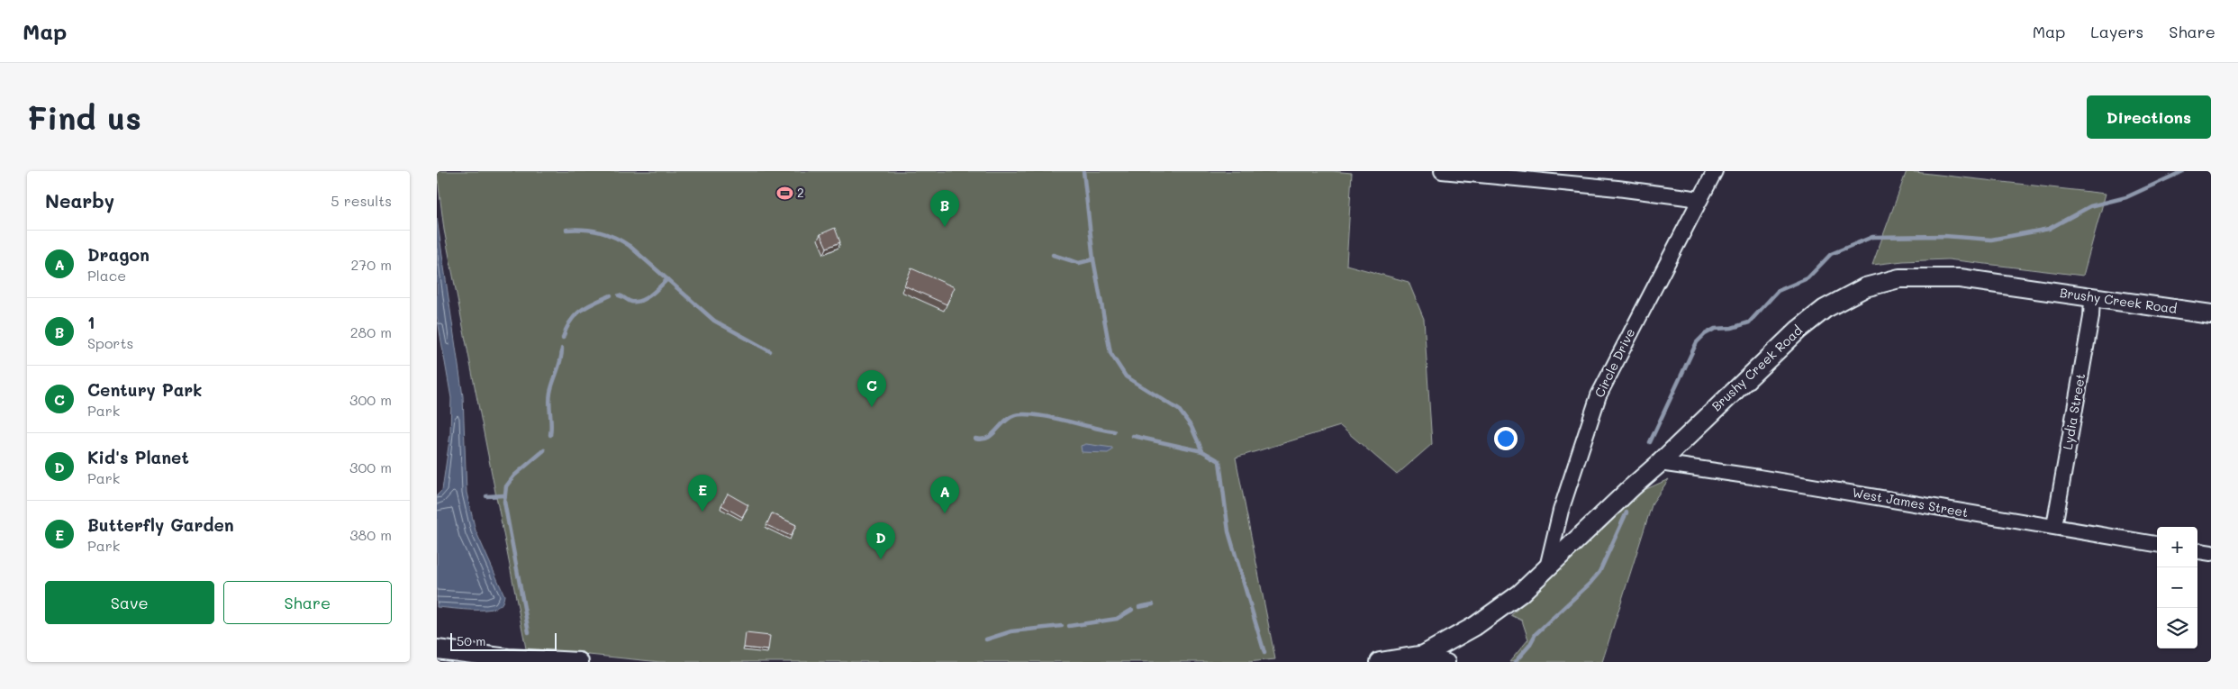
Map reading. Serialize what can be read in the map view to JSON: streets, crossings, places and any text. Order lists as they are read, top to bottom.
{
  "streets": {
    "street": [
      "Brushy Creek Road",
      "Circle Drive",
      "Lydia Street",
      "West James Street"
    ]
  },
  "crossings": [
    ["Brushy Creek Road", "Circle Drive"],
    ["Brushy Creek Road", "Lydia Street"],
    ["Brushy Creek Road", "West James Street"],
    ["Lydia Street", "West James Street"]
  ],
  "places": {
    "sports": ["2"]
  },
  "scale_bar": "50 m",
  "page": {
    "header": "Map",
    "nav": ["Map", "Layers", "Share"],
    "buttons": [
      "Directions",
      ["Save", "Share"]
    ],
    "title": "Find us",
    "heading": ["Nearby", "5 results"],
    "pins": [
      "B",
      "C",
      "E",
      "A",
      "D"
    ],
    "list": [
      {
        "mark": "A",
        "name": "Dragon",
        "note": "Place",
        "value": "270 m"
      },
      {
        "mark": "B",
        "name": "1",
        "note": "Sports",
        "value": "280 m"
      },
      {
        "mark": "C",
        "name": "Century Park",
        "note": "Park",
        "value": "300 m"
      },
      {
        "mark": "D",
        "name": "Kid's Planet",
        "note": "Park",
        "value": "300 m"
      },
      {
        "mark": "E",
        "name": "Butterfly Garden",
        "note": "Park",
        "value": "380 m"
      }
    ],
    "map_buttons": ["+", "−"],
    "scale": "50 m"
  }
}
